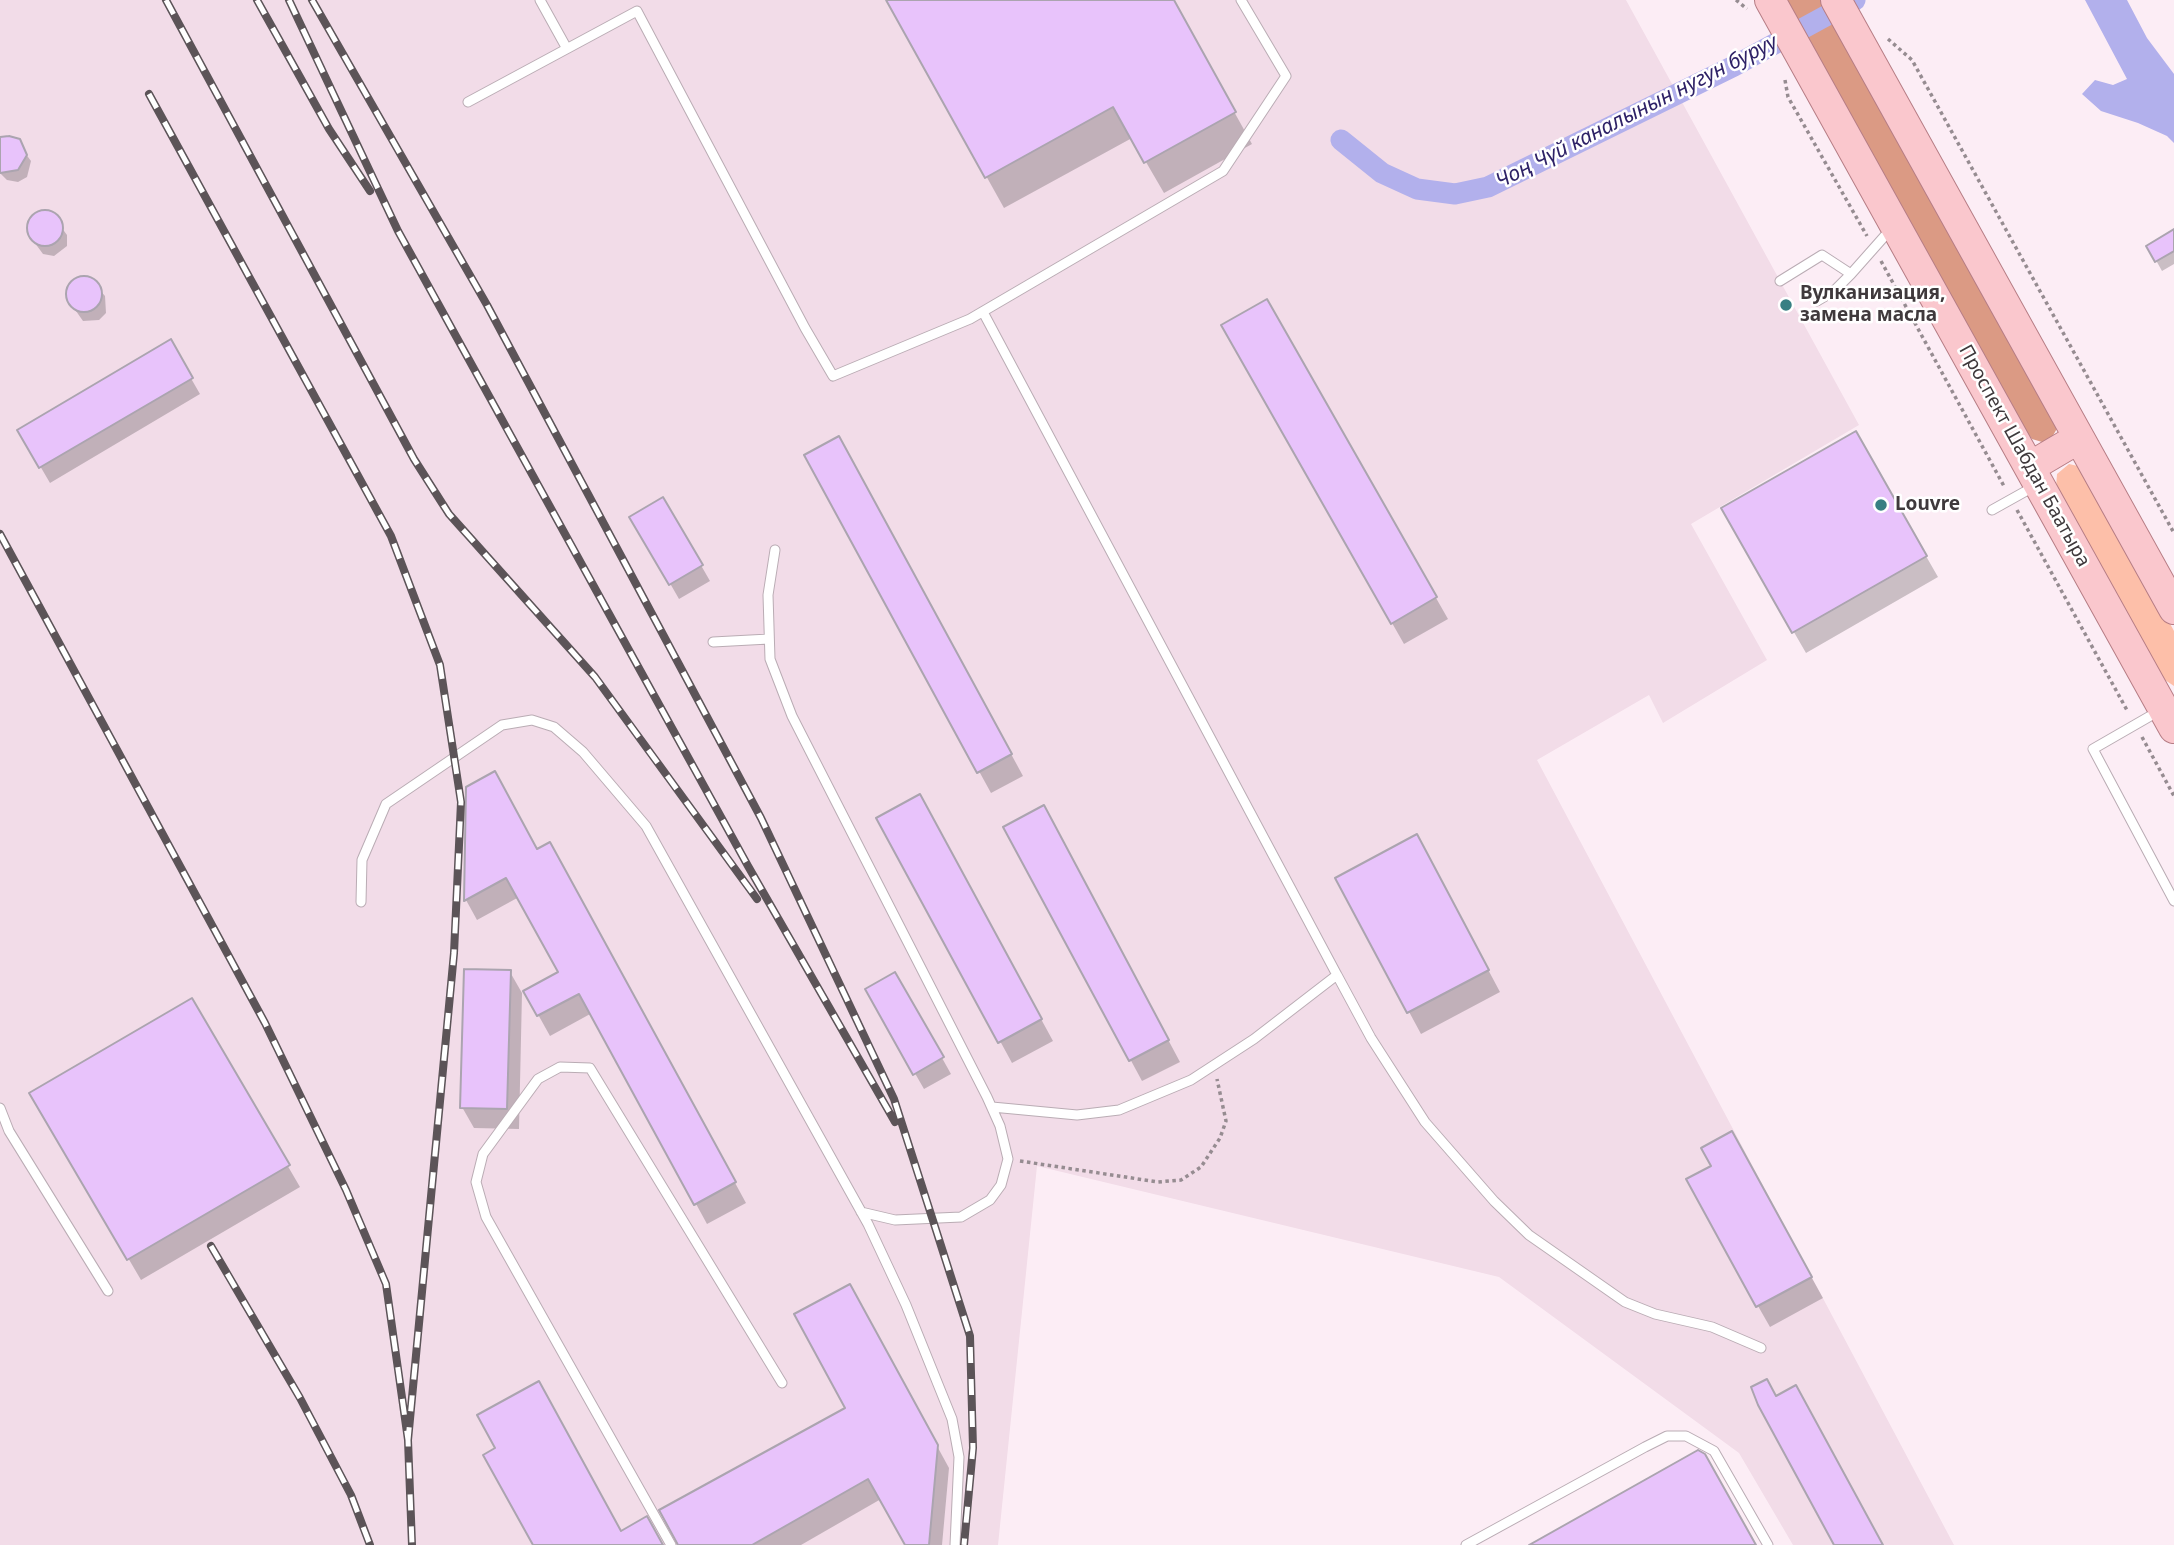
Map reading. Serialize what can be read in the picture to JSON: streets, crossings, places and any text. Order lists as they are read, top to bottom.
{
  "streets": {
    "main road": ["Проспект Шабдан Баатыра"]
  },
  "water": ["Чоң Чүй каналынын нугун буруу"],
  "places": ["Вулканизация, замена масла", "Louvre"]
}
